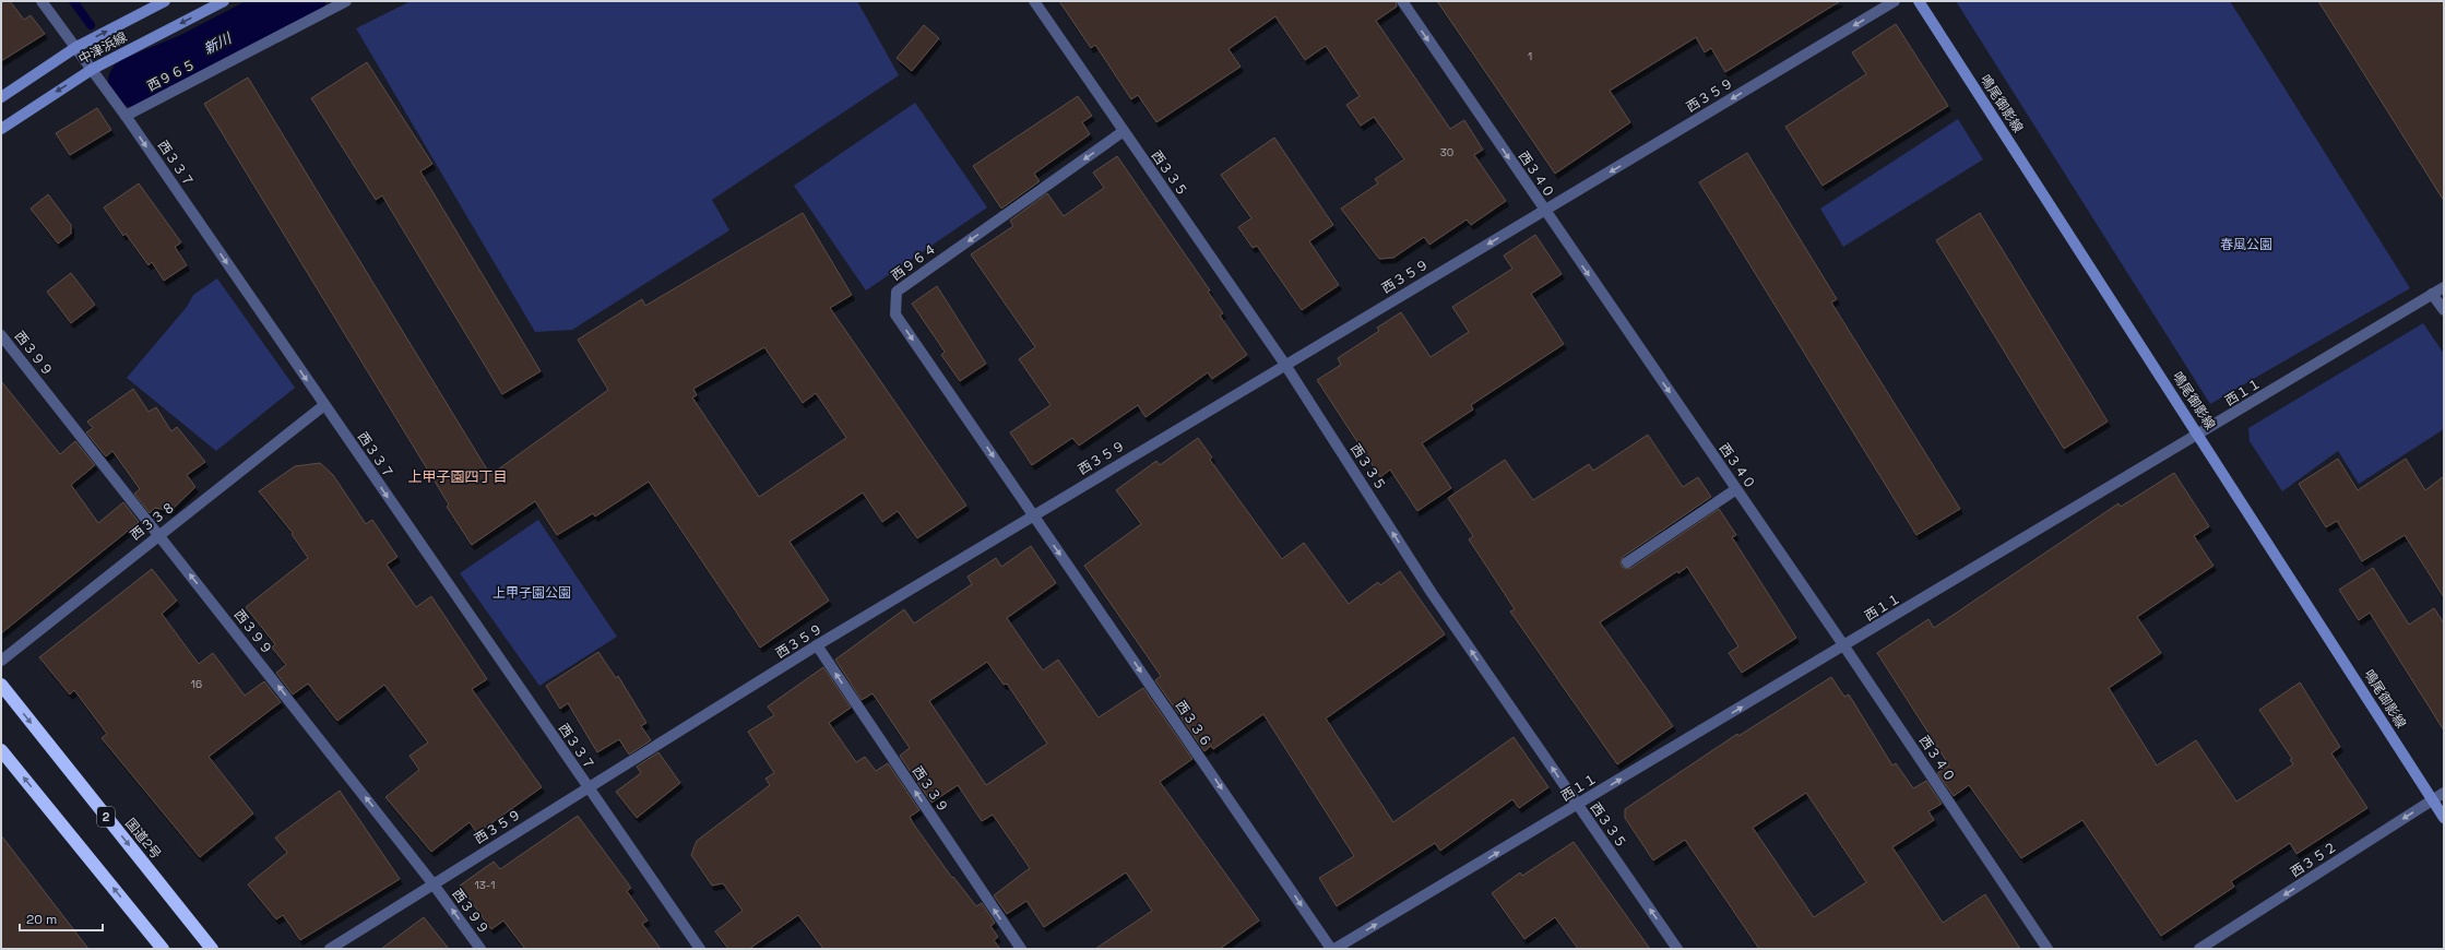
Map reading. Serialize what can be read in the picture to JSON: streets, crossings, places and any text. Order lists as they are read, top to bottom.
{
  "streets": {
    "highway": ["2", "国道2号"],
    "street": [
      "中津浜線",
      "西９６５",
      "西３５９",
      "鳴尾御影線",
      "西３３７",
      "西３３５",
      "西３４０",
      "西９６４",
      "西３９９",
      "西１１",
      "西３３８",
      "西３３６",
      "西３３９",
      "西３５２"
    ]
  },
  "crossings": [
    ["中津浜線", "西３３７"],
    ["西９６５", "西３３７"],
    ["西３５９", "西３３７"],
    ["西３５９", "西３３５"],
    ["西３５９", "西３４０"],
    ["西３５９", "西９６４"],
    ["西３５９", "西３９９"],
    ["西３５９", "西３３６"],
    ["西３５９", "西３３９"],
    ["鳴尾御影線", "西１１"],
    ["鳴尾御影線", "西３５２"],
    ["西３３７", "西３３８"],
    ["西３３５", "西９６４"],
    ["西３３５", "西１１"],
    ["西３４０", "西１１"],
    ["西９６４", "西３３６"],
    ["西３９９", "西３３８"]
  ],
  "one_way": [
    "西３５９",
    "西３３７",
    "西３３５",
    "西３４０",
    "西３９９",
    "西１１",
    "西３３６",
    "西３３９",
    "西３５２"
  ],
  "districts": ["上甲子園四丁目"],
  "water": ["新川"],
  "parks": ["春風公園", "上甲子園公園"],
  "house_numbers": [
    "1",
    "30",
    "16",
    "13-1"
  ],
  "scale_bar": "20 m"
}
